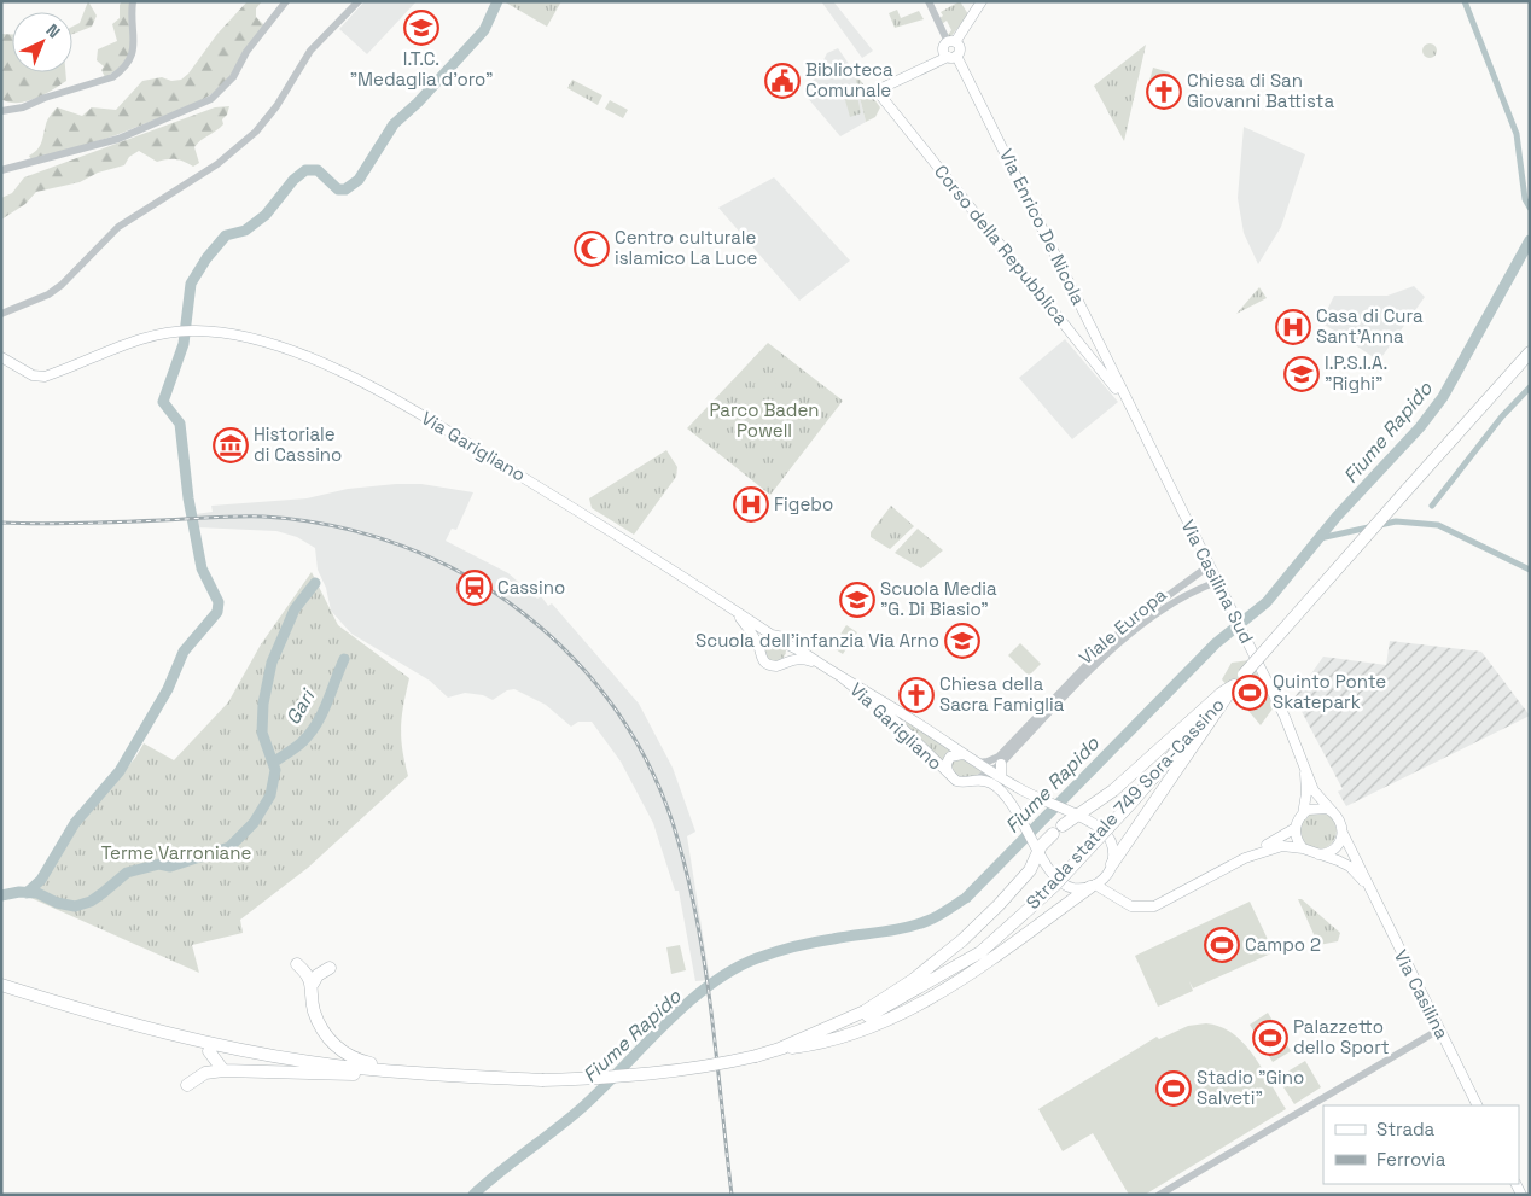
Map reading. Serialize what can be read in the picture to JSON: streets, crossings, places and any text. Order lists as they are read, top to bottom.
{
  "streets": {
    "highway": ["Strada statale 749 Sora-Cassino"],
    "main road": [
      "Via Enrico De Nicola",
      "Corso della Repubblica",
      "Via Garigliano",
      "Via Casilina Sud",
      "Via Casilina"
    ],
    "street": ["Viale Europa"]
  },
  "crossings": [
    ["Via Enrico De Nicola", "Corso della Repubblica"],
    ["Via Enrico De Nicola", "Via Casilina Sud"],
    ["Via Garigliano", "Viale Europa"],
    ["Via Casilina Sud", "Viale Europa"],
    ["Via Casilina Sud", "Via Casilina"]
  ],
  "water": ["Fiume Rapido", "Gari"],
  "parks": ["Parco Baden Powell", "Terme Varroniane"],
  "places": {
    "school or university": [
      "I.T.C. \"Medaglia d'oro\"",
      "I.P.S.I.A. \"Righi\"",
      "Scuola Media \"G. Di Biasio\"",
      "Scuola dell'infanzia Via Arno"
    ],
    "public building": ["Biblioteca Comunale"],
    "church": ["Chiesa di San Giovanni Battista", "Chiesa della Sacra Famiglia"],
    "mosque": ["Centro culturale islamico La Luce"],
    "hospital": ["Casa di Cura Sant'Anna", "Figebo"],
    "museum": ["Historiale di Cassino"],
    "station": ["Cassino"],
    "sports": [
      "Quinto Ponte Skatepark",
      "Campo 2",
      "Palazzetto dello Sport",
      "Stadio \"Gino Salveti\""
    ]
  },
  "legend": ["Strada", "Ferrovia"],
  "north": "top right"
}
